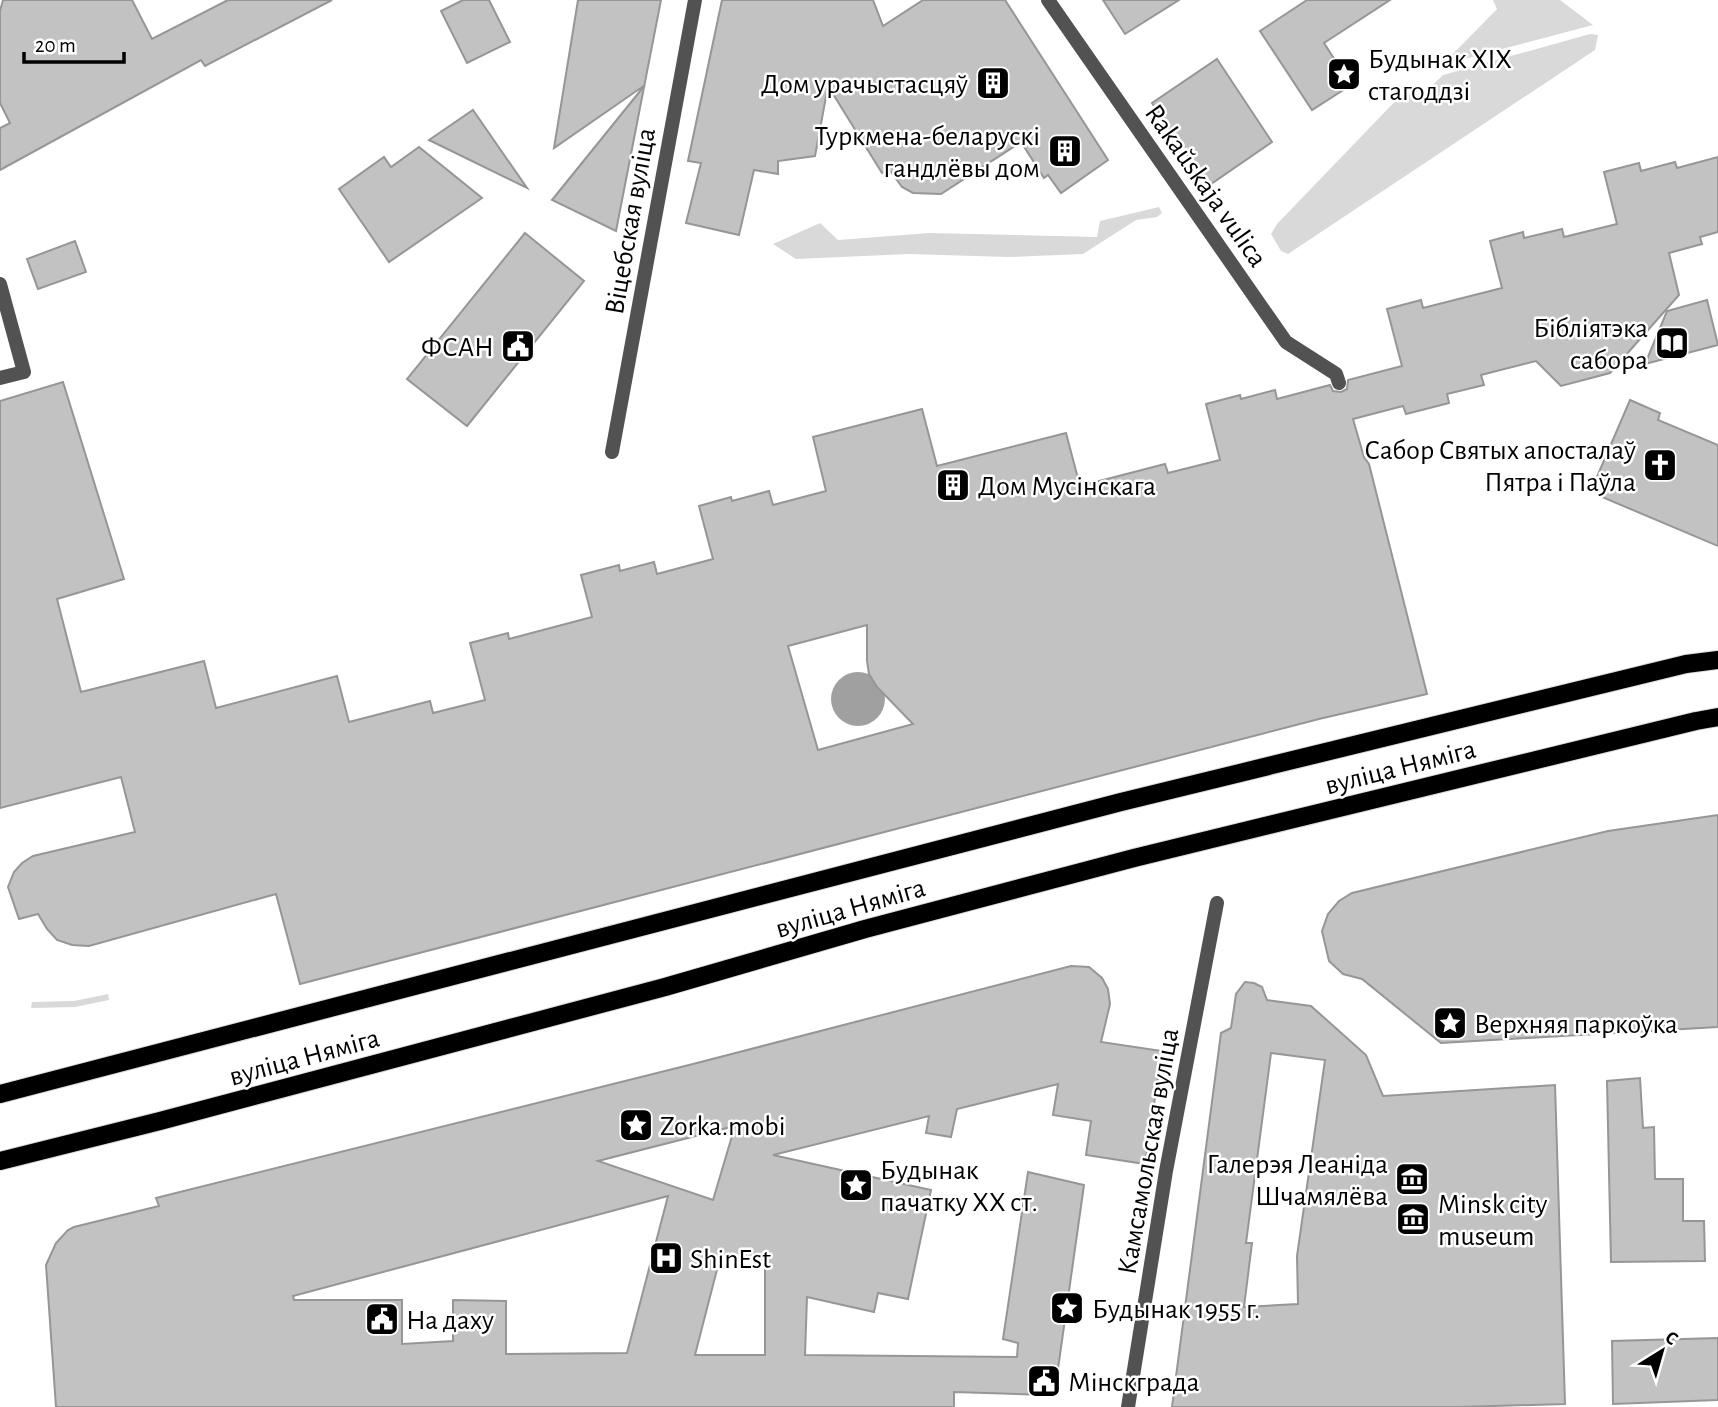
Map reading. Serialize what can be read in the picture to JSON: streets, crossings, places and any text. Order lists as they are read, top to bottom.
{
  "streets": {
    "main road": ["вуліца Няміга"],
    "street": ["Rakaŭskaja vulica", "Віцебская вуліца", "Камсамольская вуліца"]
  },
  "places": {
    "place": [
      "Будынак XIX стагоддзі",
      "Верхняя паркоўка",
      "Zorka.mobi",
      "Будынак пачатку XX ст.",
      "Будынак 1955 г."
    ],
    "building": ["Дом урачыстасцяў", "Туркмена-беларускі гандлёвы дом", "Дом Мусінскага"],
    "library": ["Бібліятэка сабора"],
    "public building": ["ФСАН", "На даху", "Мінскграда"],
    "church": ["Сабор Святых апосталаў Пятра і Паўла"],
    "museum": ["Галерэя Леаніда Шчамялёва", "Minsk city museum"],
    "hospital": ["ShinEst"]
  },
  "scale_bar": "20 m",
  "north": "top right"
}
